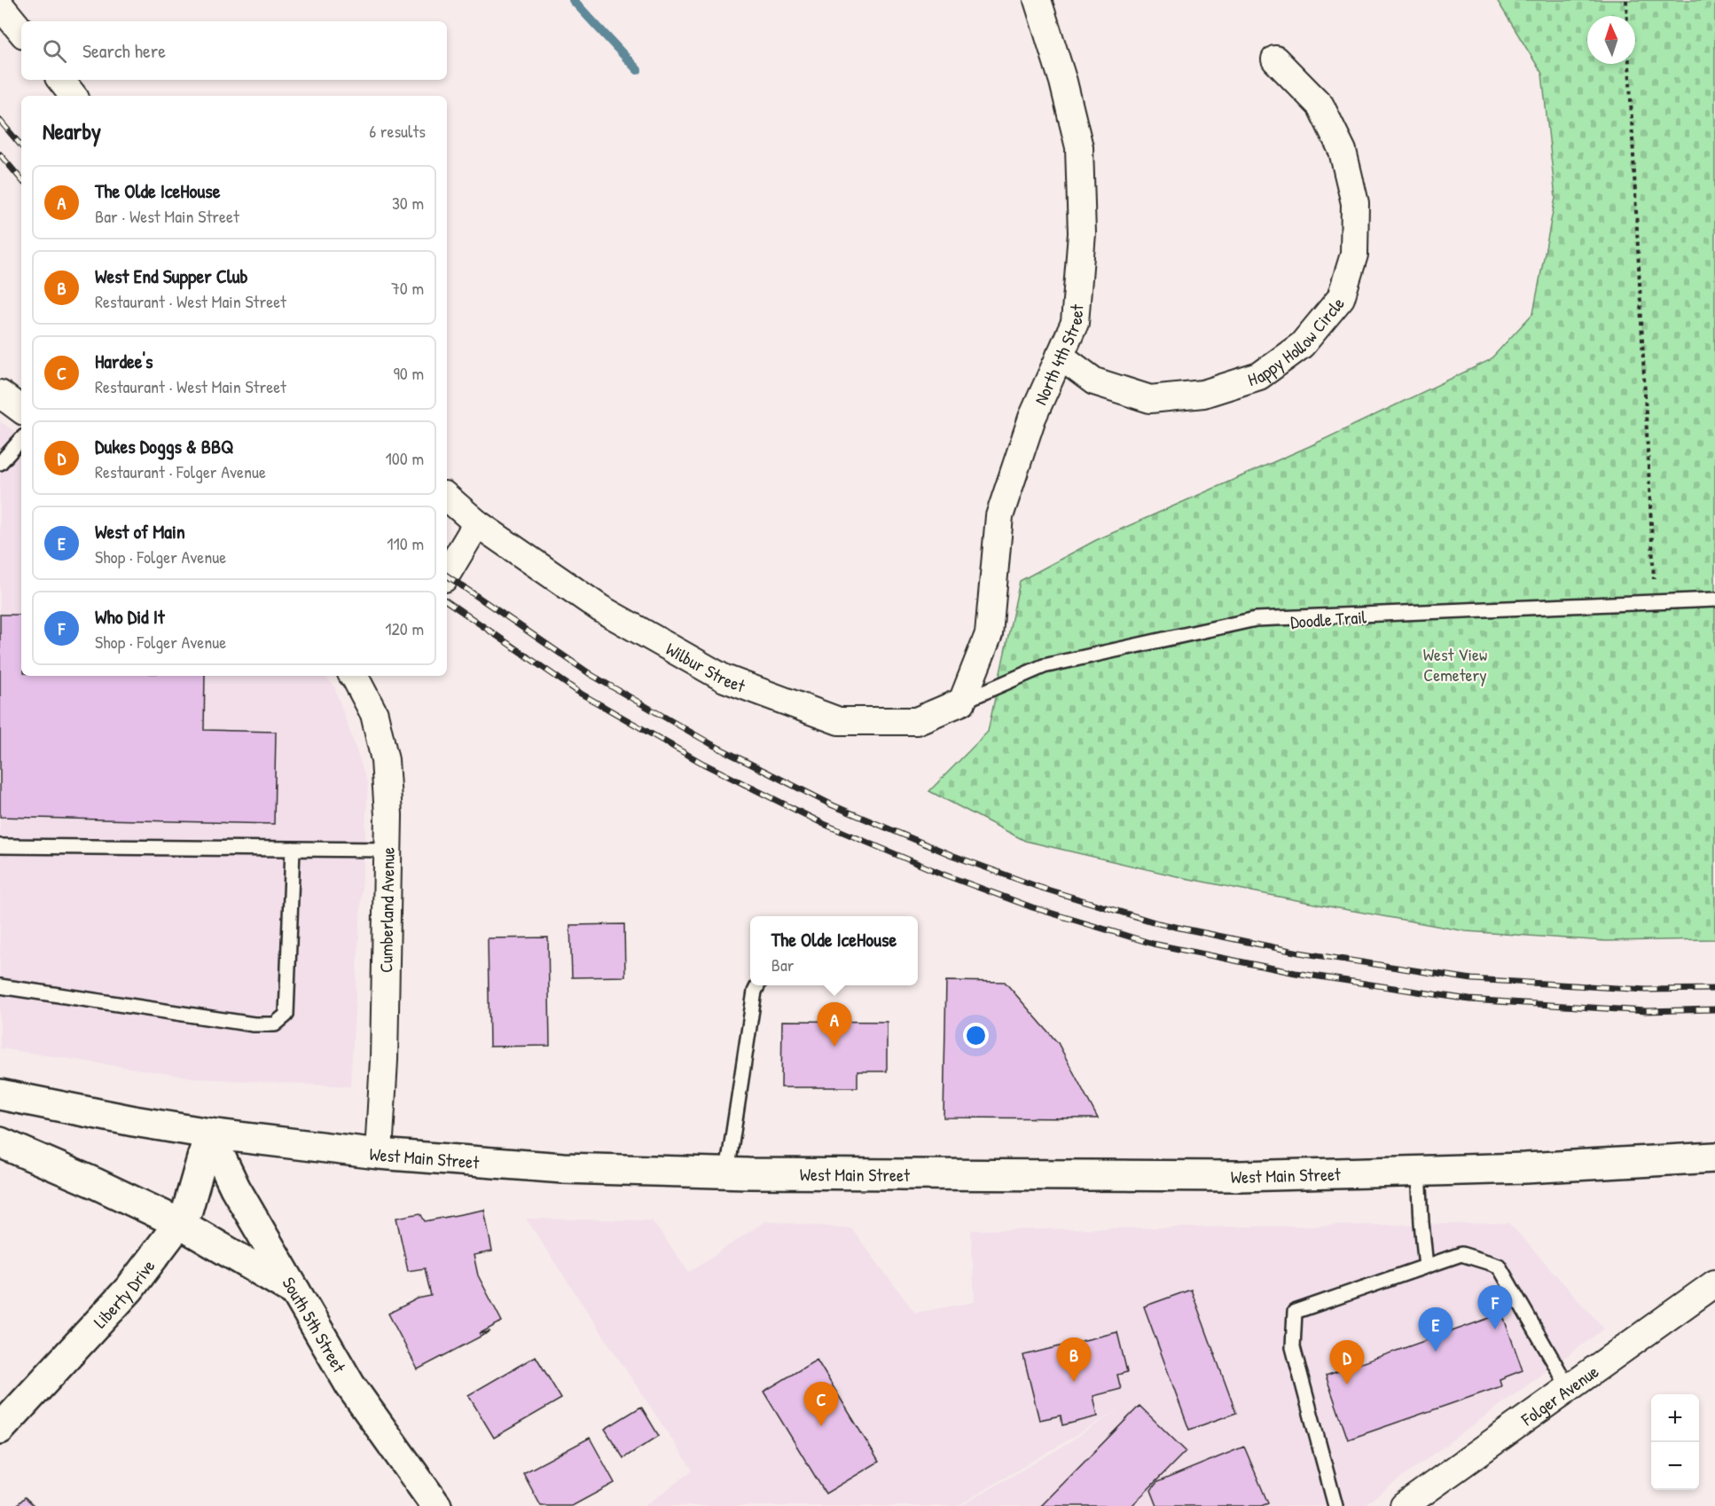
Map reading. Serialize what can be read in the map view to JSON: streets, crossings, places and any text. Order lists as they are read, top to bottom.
{
  "streets": {
    "main road": ["West Main Street", "Liberty Drive", "South 5th Street"],
    "street": [
      "Happy Hollow Circle",
      "North 4th Street",
      "Wilbur Street",
      "Cumberland Avenue",
      "Folger Avenue"
    ]
  },
  "crossings": [
    ["Happy Hollow Circle", "North 4th Street"],
    ["North 4th Street", "Wilbur Street"],
    ["Cumberland Avenue", "West Main Street"],
    ["West Main Street", "Liberty Drive"],
    ["West Main Street", "South 5th Street"],
    ["Liberty Drive", "South 5th Street"]
  ],
  "parks": ["West View Cemetery"],
  "north": "top",
  "page": {
    "search": "Search here",
    "heading": ["Nearby", "6 results"],
    "list": [
      {
        "mark": "A",
        "name": "The Olde IceHouse",
        "note": "Bar · West Main Street",
        "value": "30 m"
      },
      {
        "mark": "B",
        "name": "West End Supper Club",
        "note": "Restaurant · West Main Street",
        "value": "70 m"
      },
      {
        "mark": "C",
        "name": "Hardee's",
        "note": "Restaurant · West Main Street",
        "value": "90 m"
      },
      {
        "mark": "D",
        "name": "Dukes Doggs & BBQ",
        "note": "Restaurant · Folger Avenue",
        "value": "100 m"
      },
      {
        "mark": "E",
        "name": "West of Main",
        "note": "Shop · Folger Avenue",
        "value": "110 m"
      },
      {
        "mark": "F",
        "name": "Who Did It",
        "note": "Shop · Folger Avenue",
        "value": "120 m"
      }
    ],
    "popup": ["The Olde IceHouse", "Bar"],
    "pins": [
      "A",
      "F",
      "E",
      "B",
      "D",
      "C"
    ],
    "map_buttons": ["+", "−"]
  }
}
